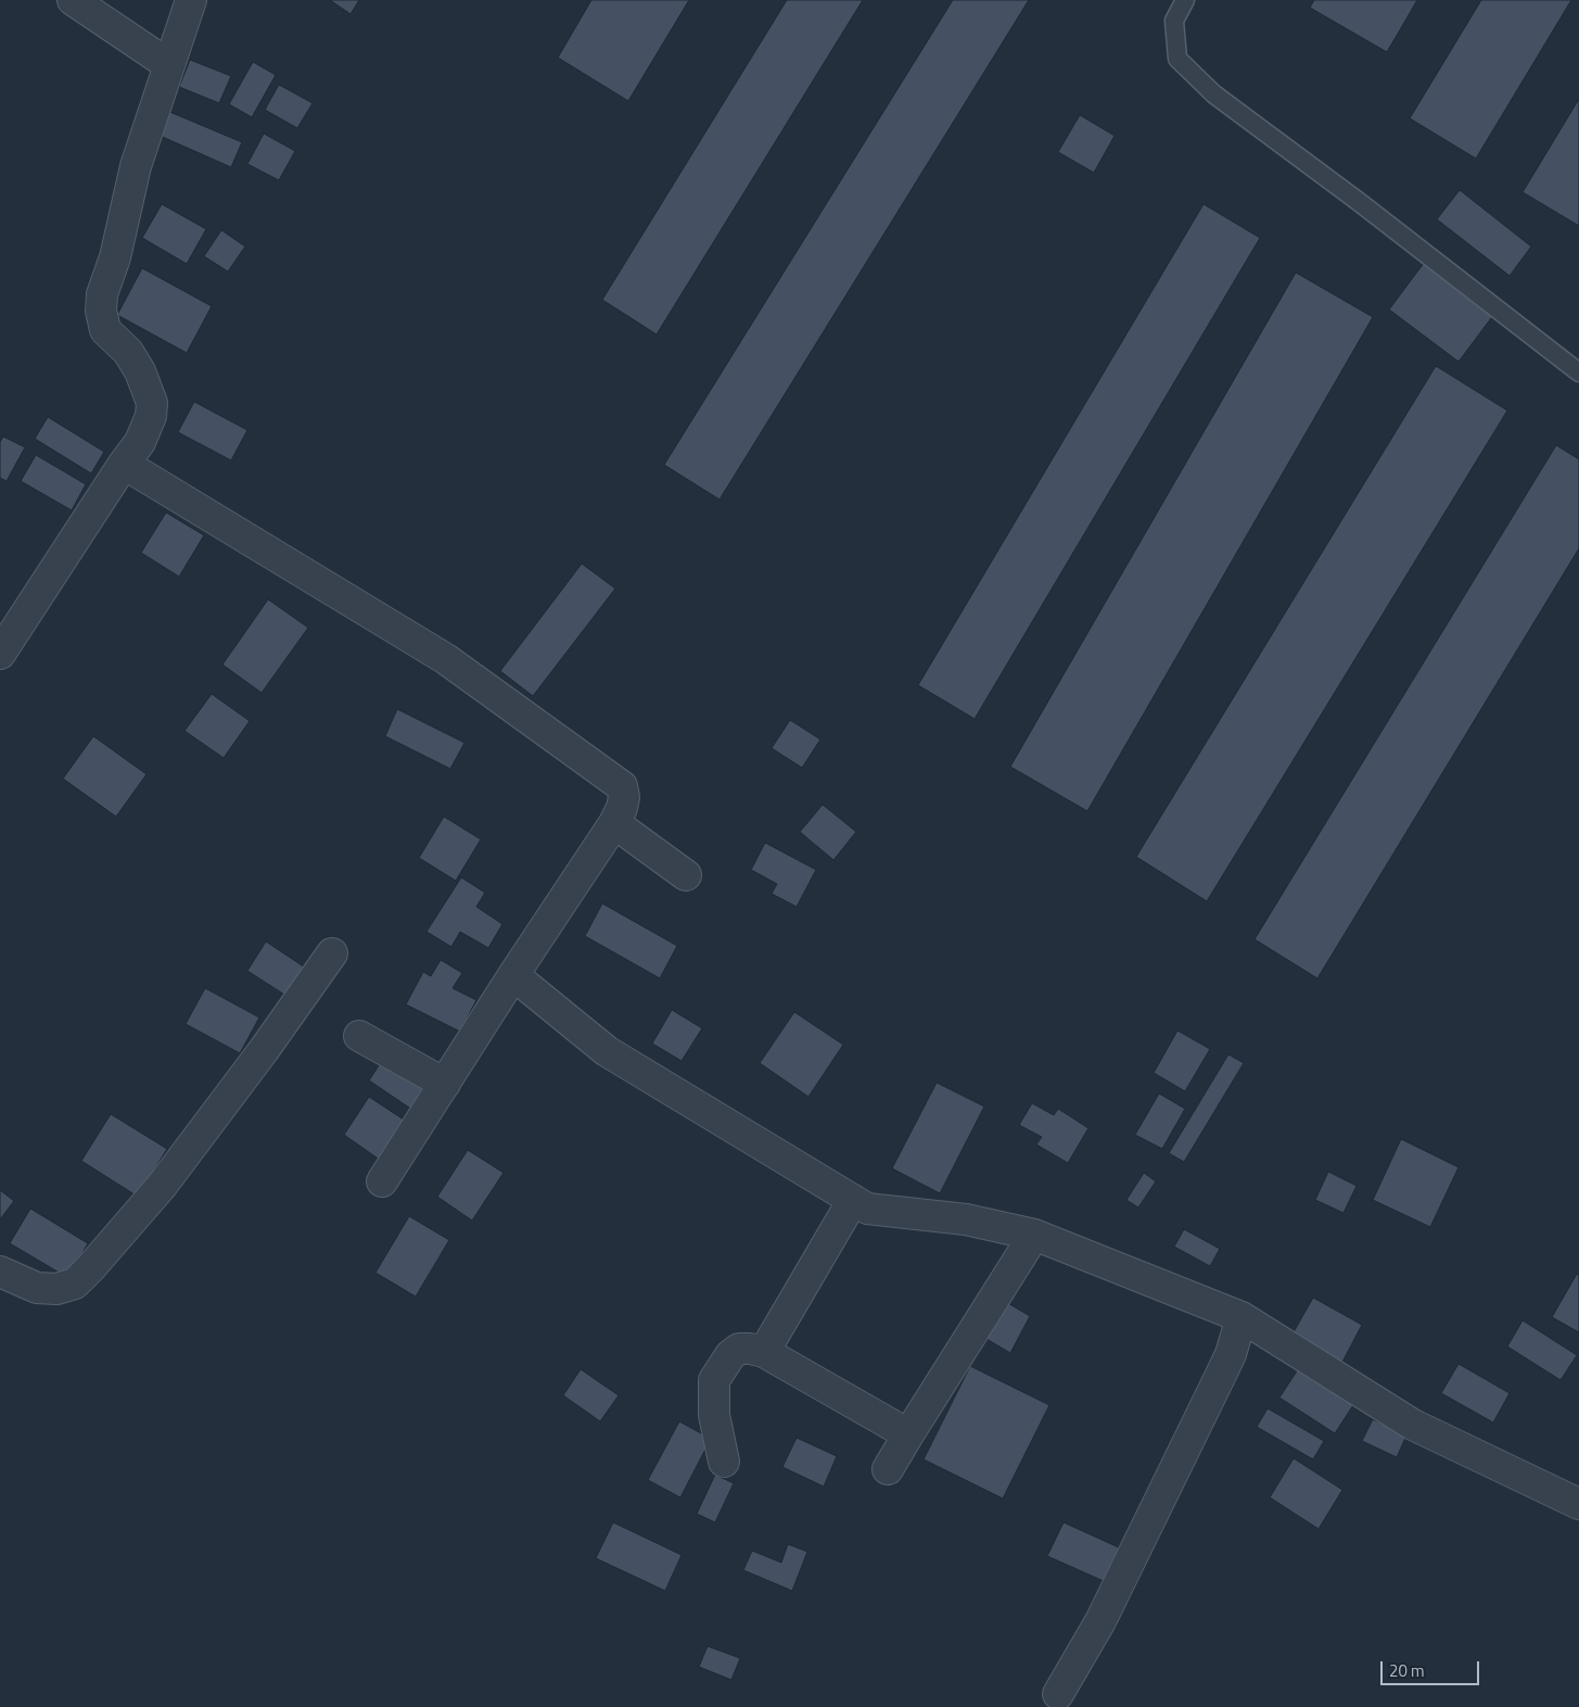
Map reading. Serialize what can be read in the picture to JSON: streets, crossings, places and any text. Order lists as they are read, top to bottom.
{
  "scale_bar": "20 m"
}
